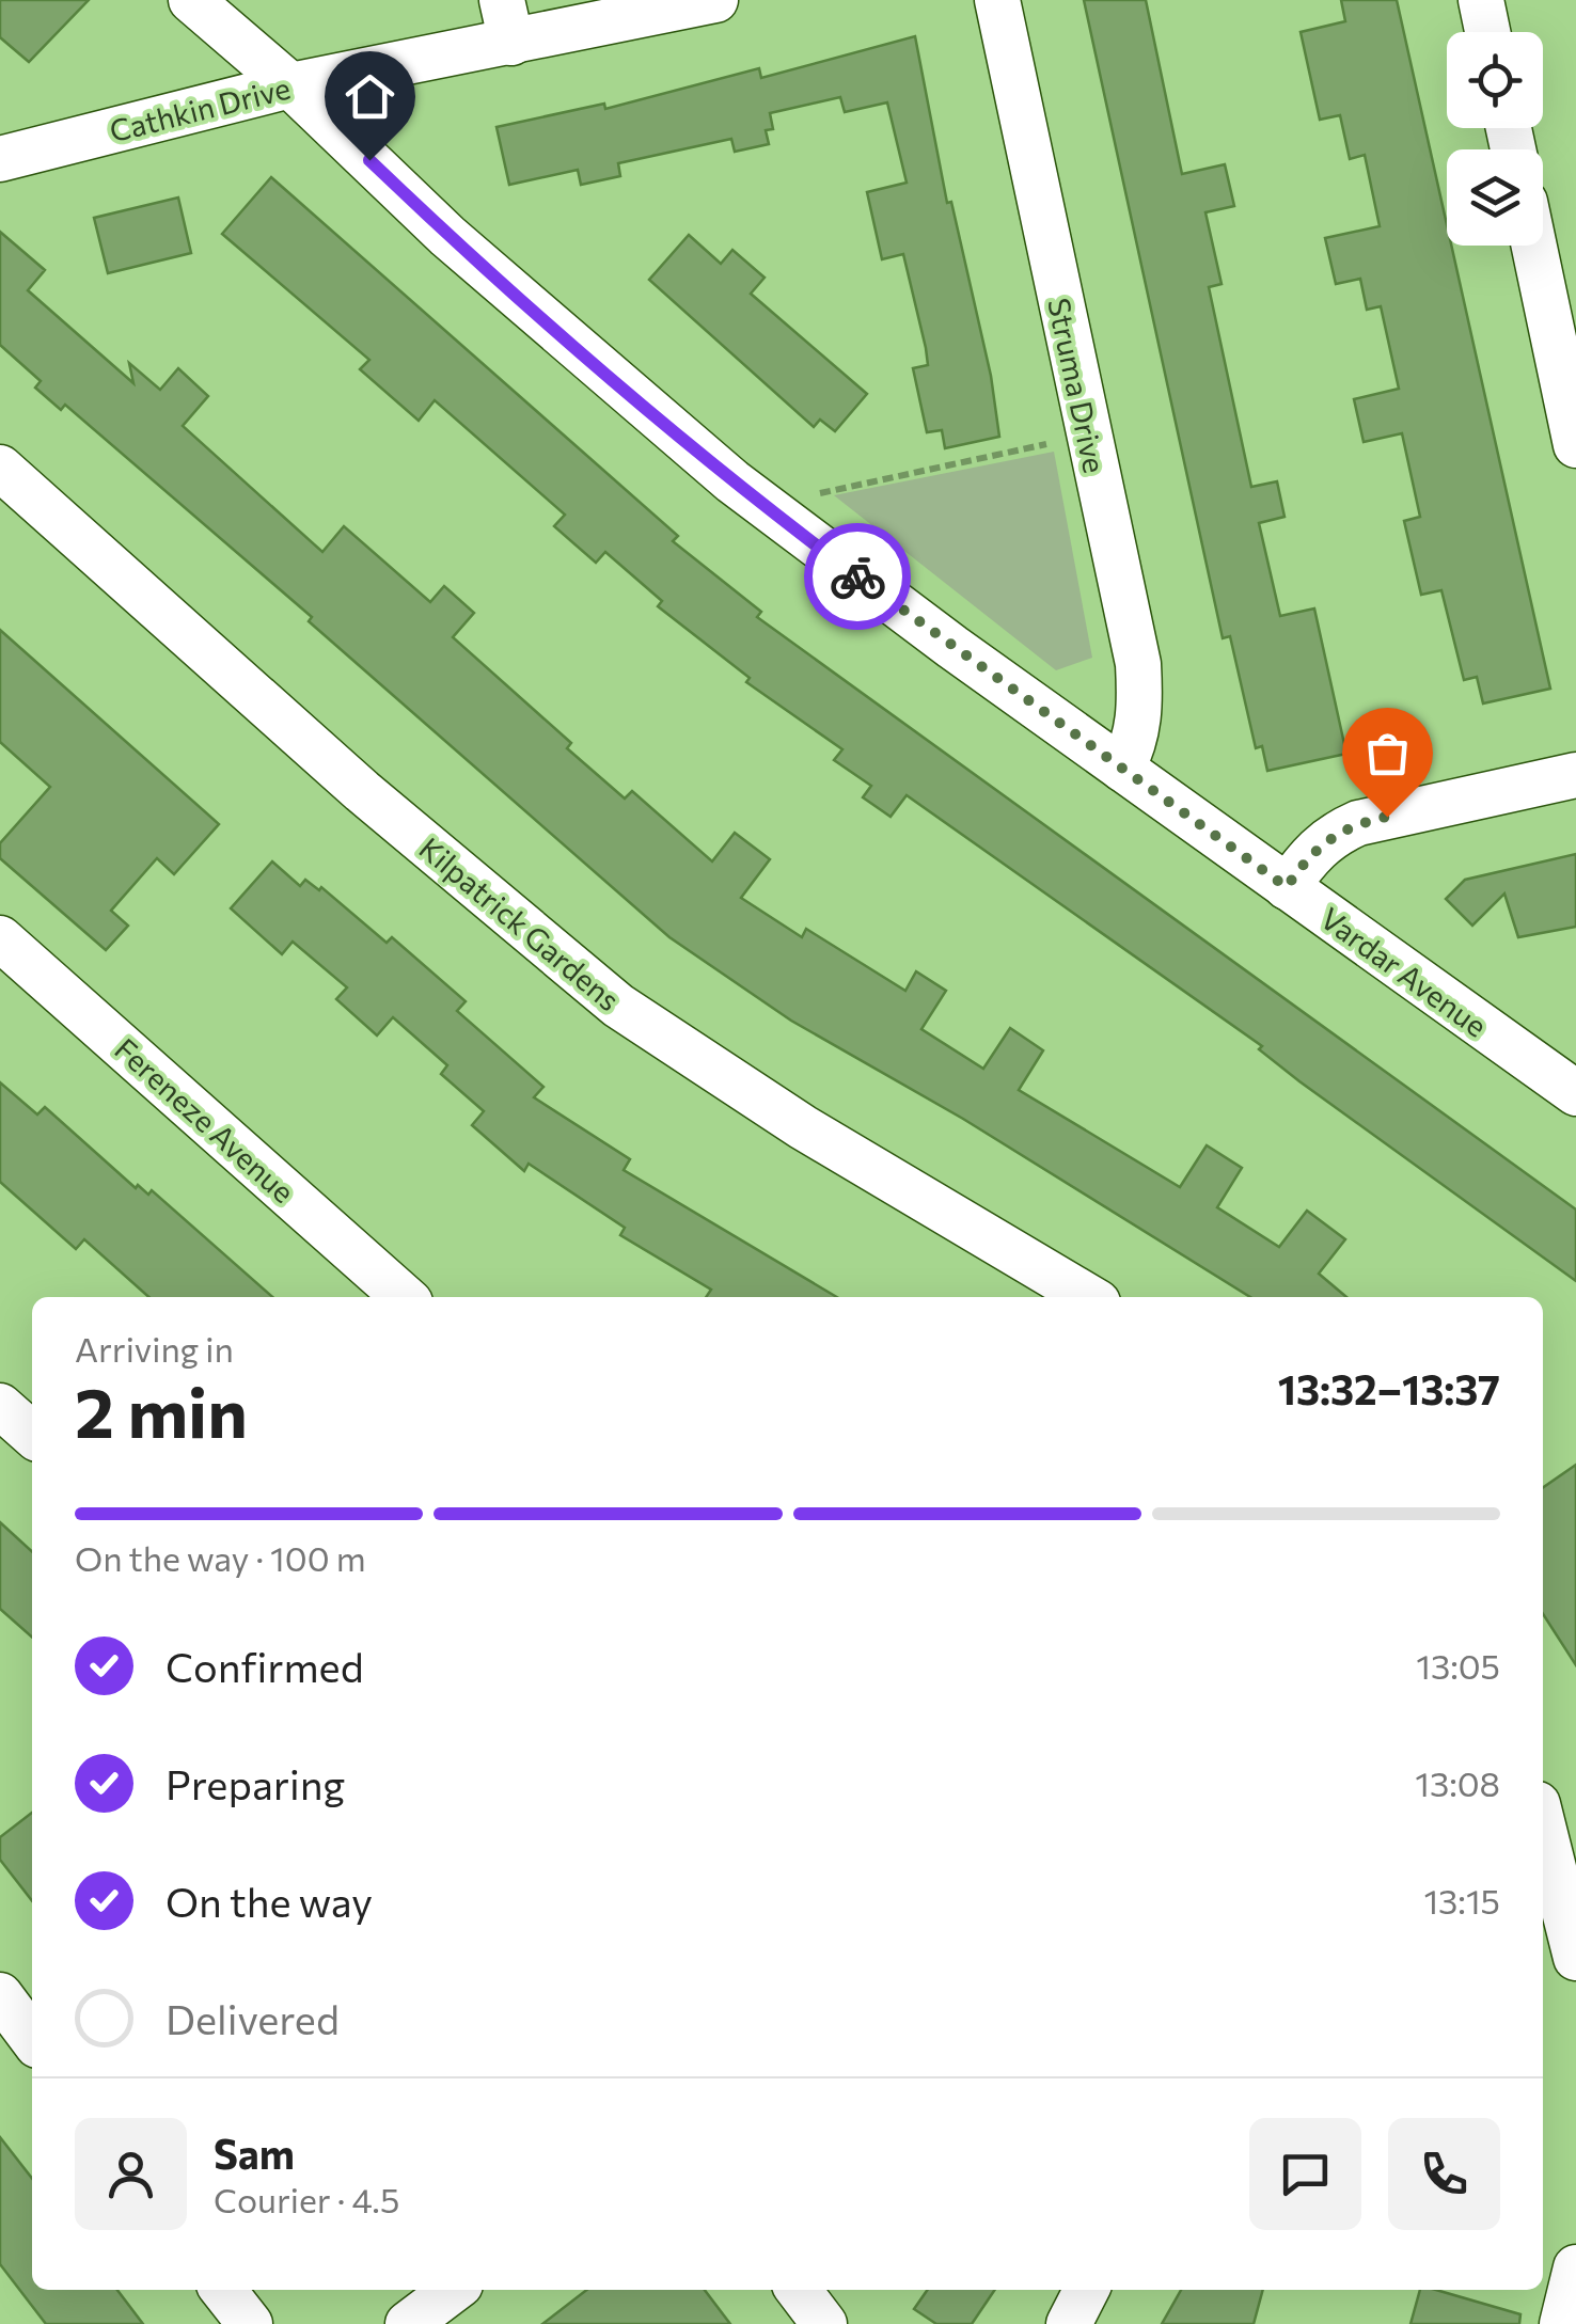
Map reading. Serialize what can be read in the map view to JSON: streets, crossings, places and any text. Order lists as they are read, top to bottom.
{
  "streets": {
    "street": [
      "Cathkin Drive",
      "Struma Drive",
      "Kilpatrick Gardens",
      "Vardar Avenue",
      "Fereneze Avenue"
    ]
  },
  "crossings": [
    ["Cathkin Drive", "Vardar Avenue"],
    ["Struma Drive", "Vardar Avenue"]
  ],
  "page": {
    "heading": ["2 min", "Arriving in", "13:32–13:37"],
    "panel": ["Sam", "Courier · 4.5"],
    "bar": "On the way · 100 m",
    "list": [
      ["Confirmed", "13:05"],
      ["Preparing", "13:08"],
      ["On the way", "13:15"],
      "Delivered"
    ]
  }
}
